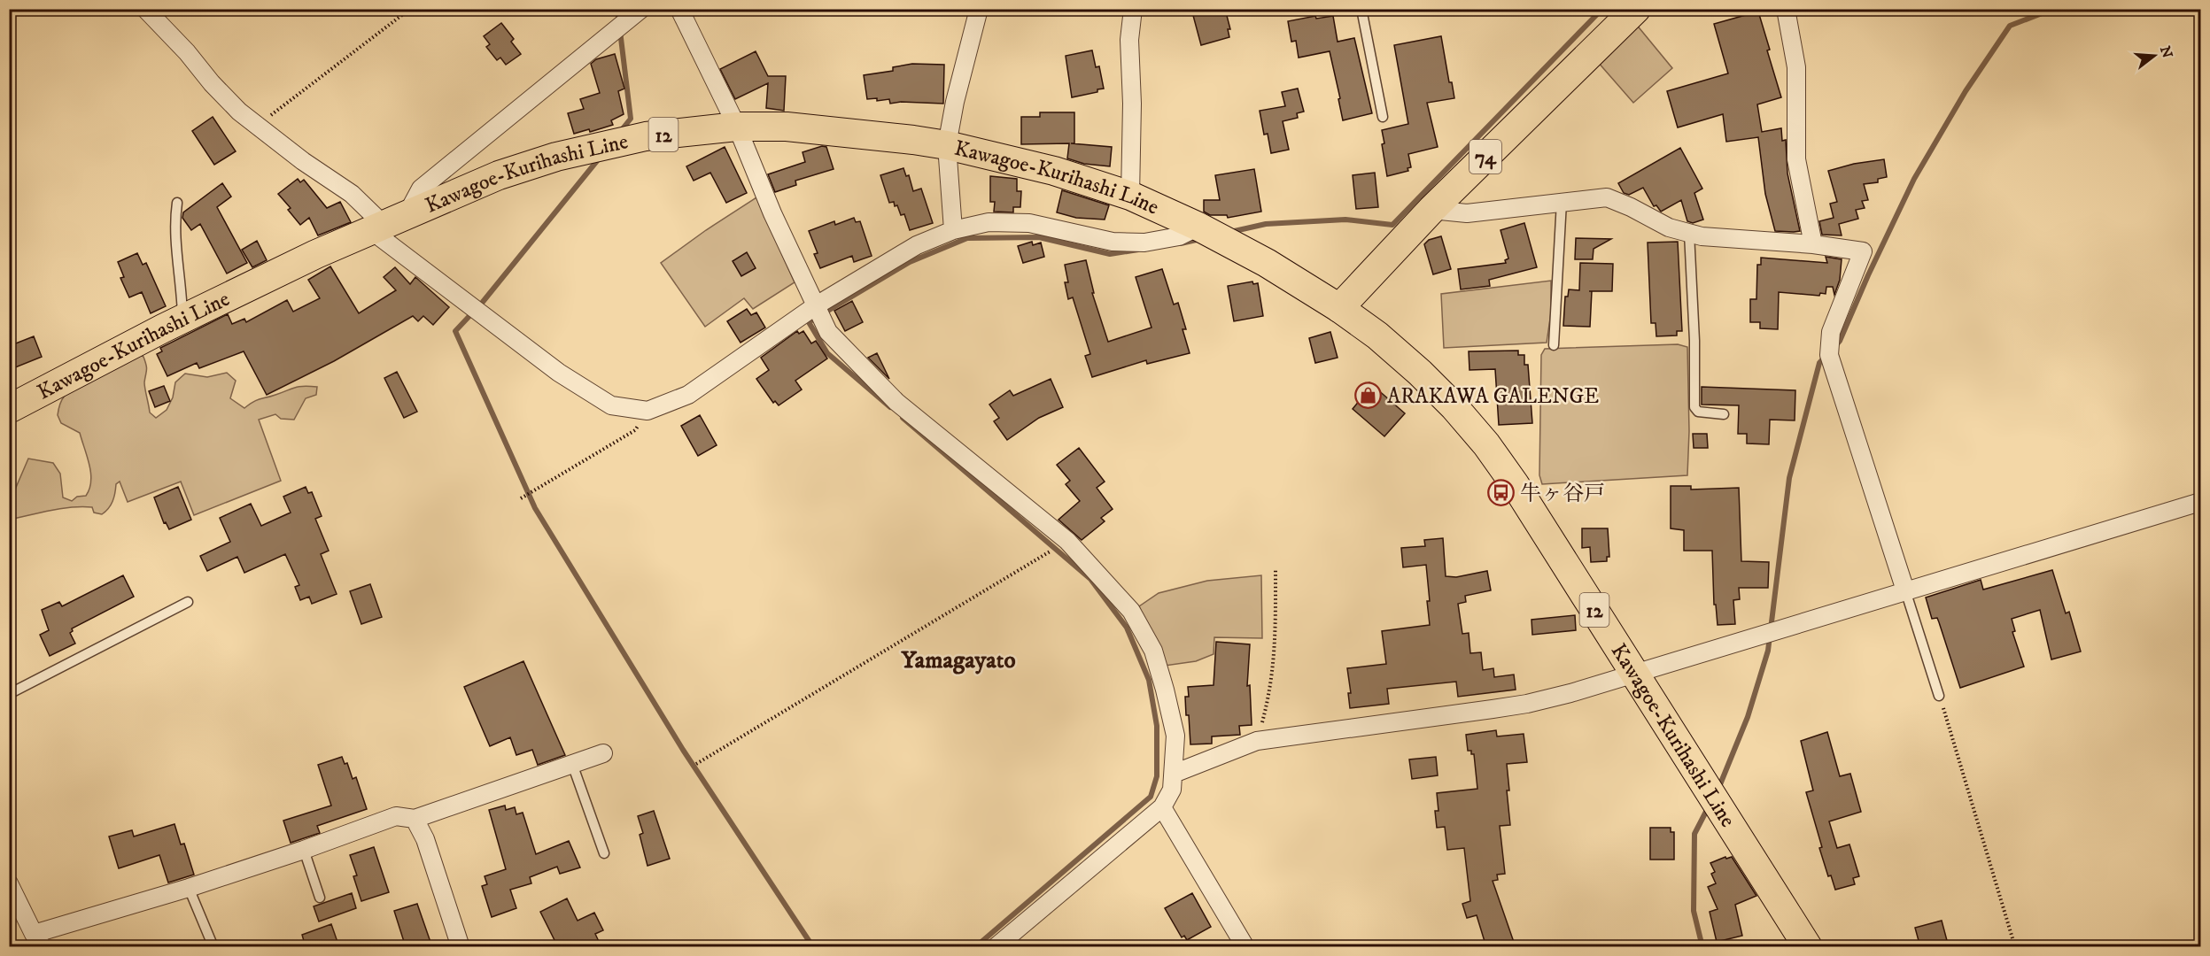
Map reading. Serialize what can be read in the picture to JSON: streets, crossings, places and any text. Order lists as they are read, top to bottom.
{
  "streets": {
    "main road": ["12", "74", "Kawagoe-Kurihashi Line"]
  },
  "crossings": [
    ["74", "Kawagoe-Kurihashi Line"]
  ],
  "districts": ["Yamagayato"],
  "places": {
    "shop": ["ARAKAWA GALENGE"],
    "bus stop": ["牛ヶ谷戸"]
  },
  "north": "right"
}
